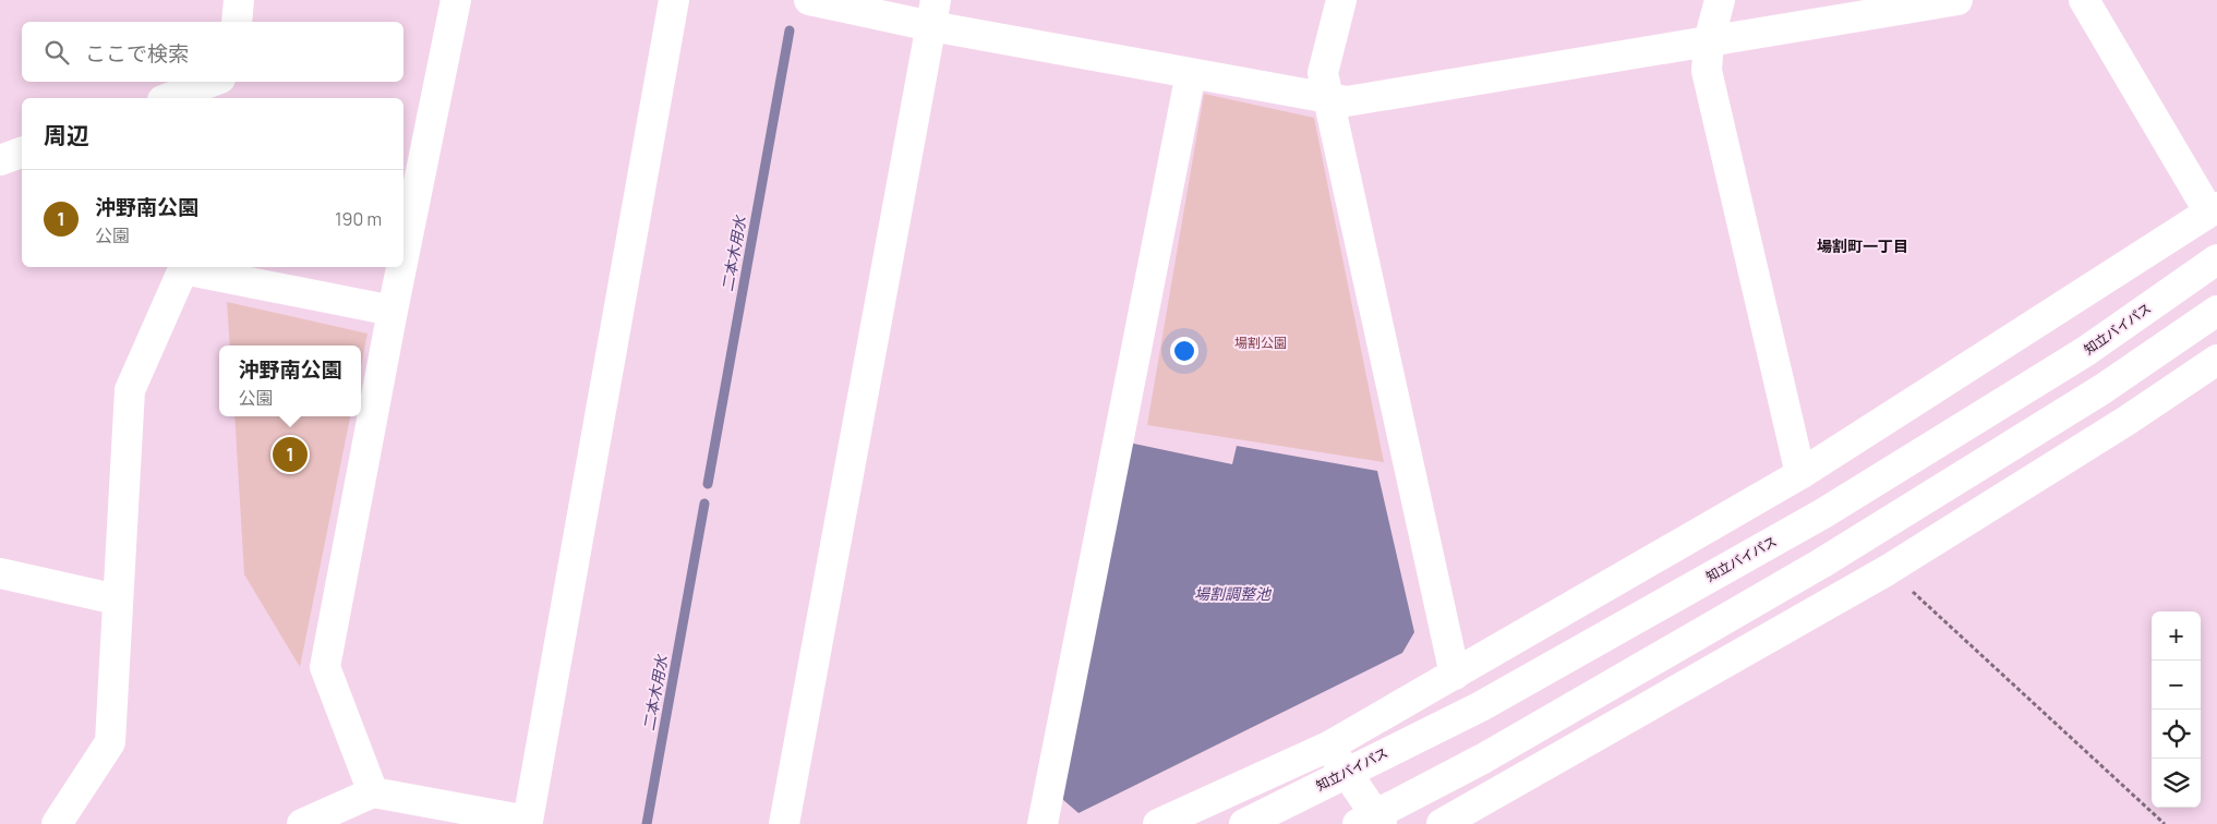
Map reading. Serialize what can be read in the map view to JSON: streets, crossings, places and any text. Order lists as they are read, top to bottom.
{
  "streets": {
    "main road": ["知立バイパス"]
  },
  "districts": ["場割町一丁目"],
  "water": ["二本木用水", "場割調整池"],
  "parks": ["場割公園"],
  "page": {
    "search": "ここで検索",
    "heading": "周辺",
    "list": [
      {
        "mark": "1",
        "name": "沖野南公園",
        "note": "公園",
        "value": "190 m"
      }
    ],
    "popup": ["沖野南公園", "公園"],
    "pins": "1",
    "map_buttons": ["+", "−"]
  }
}
